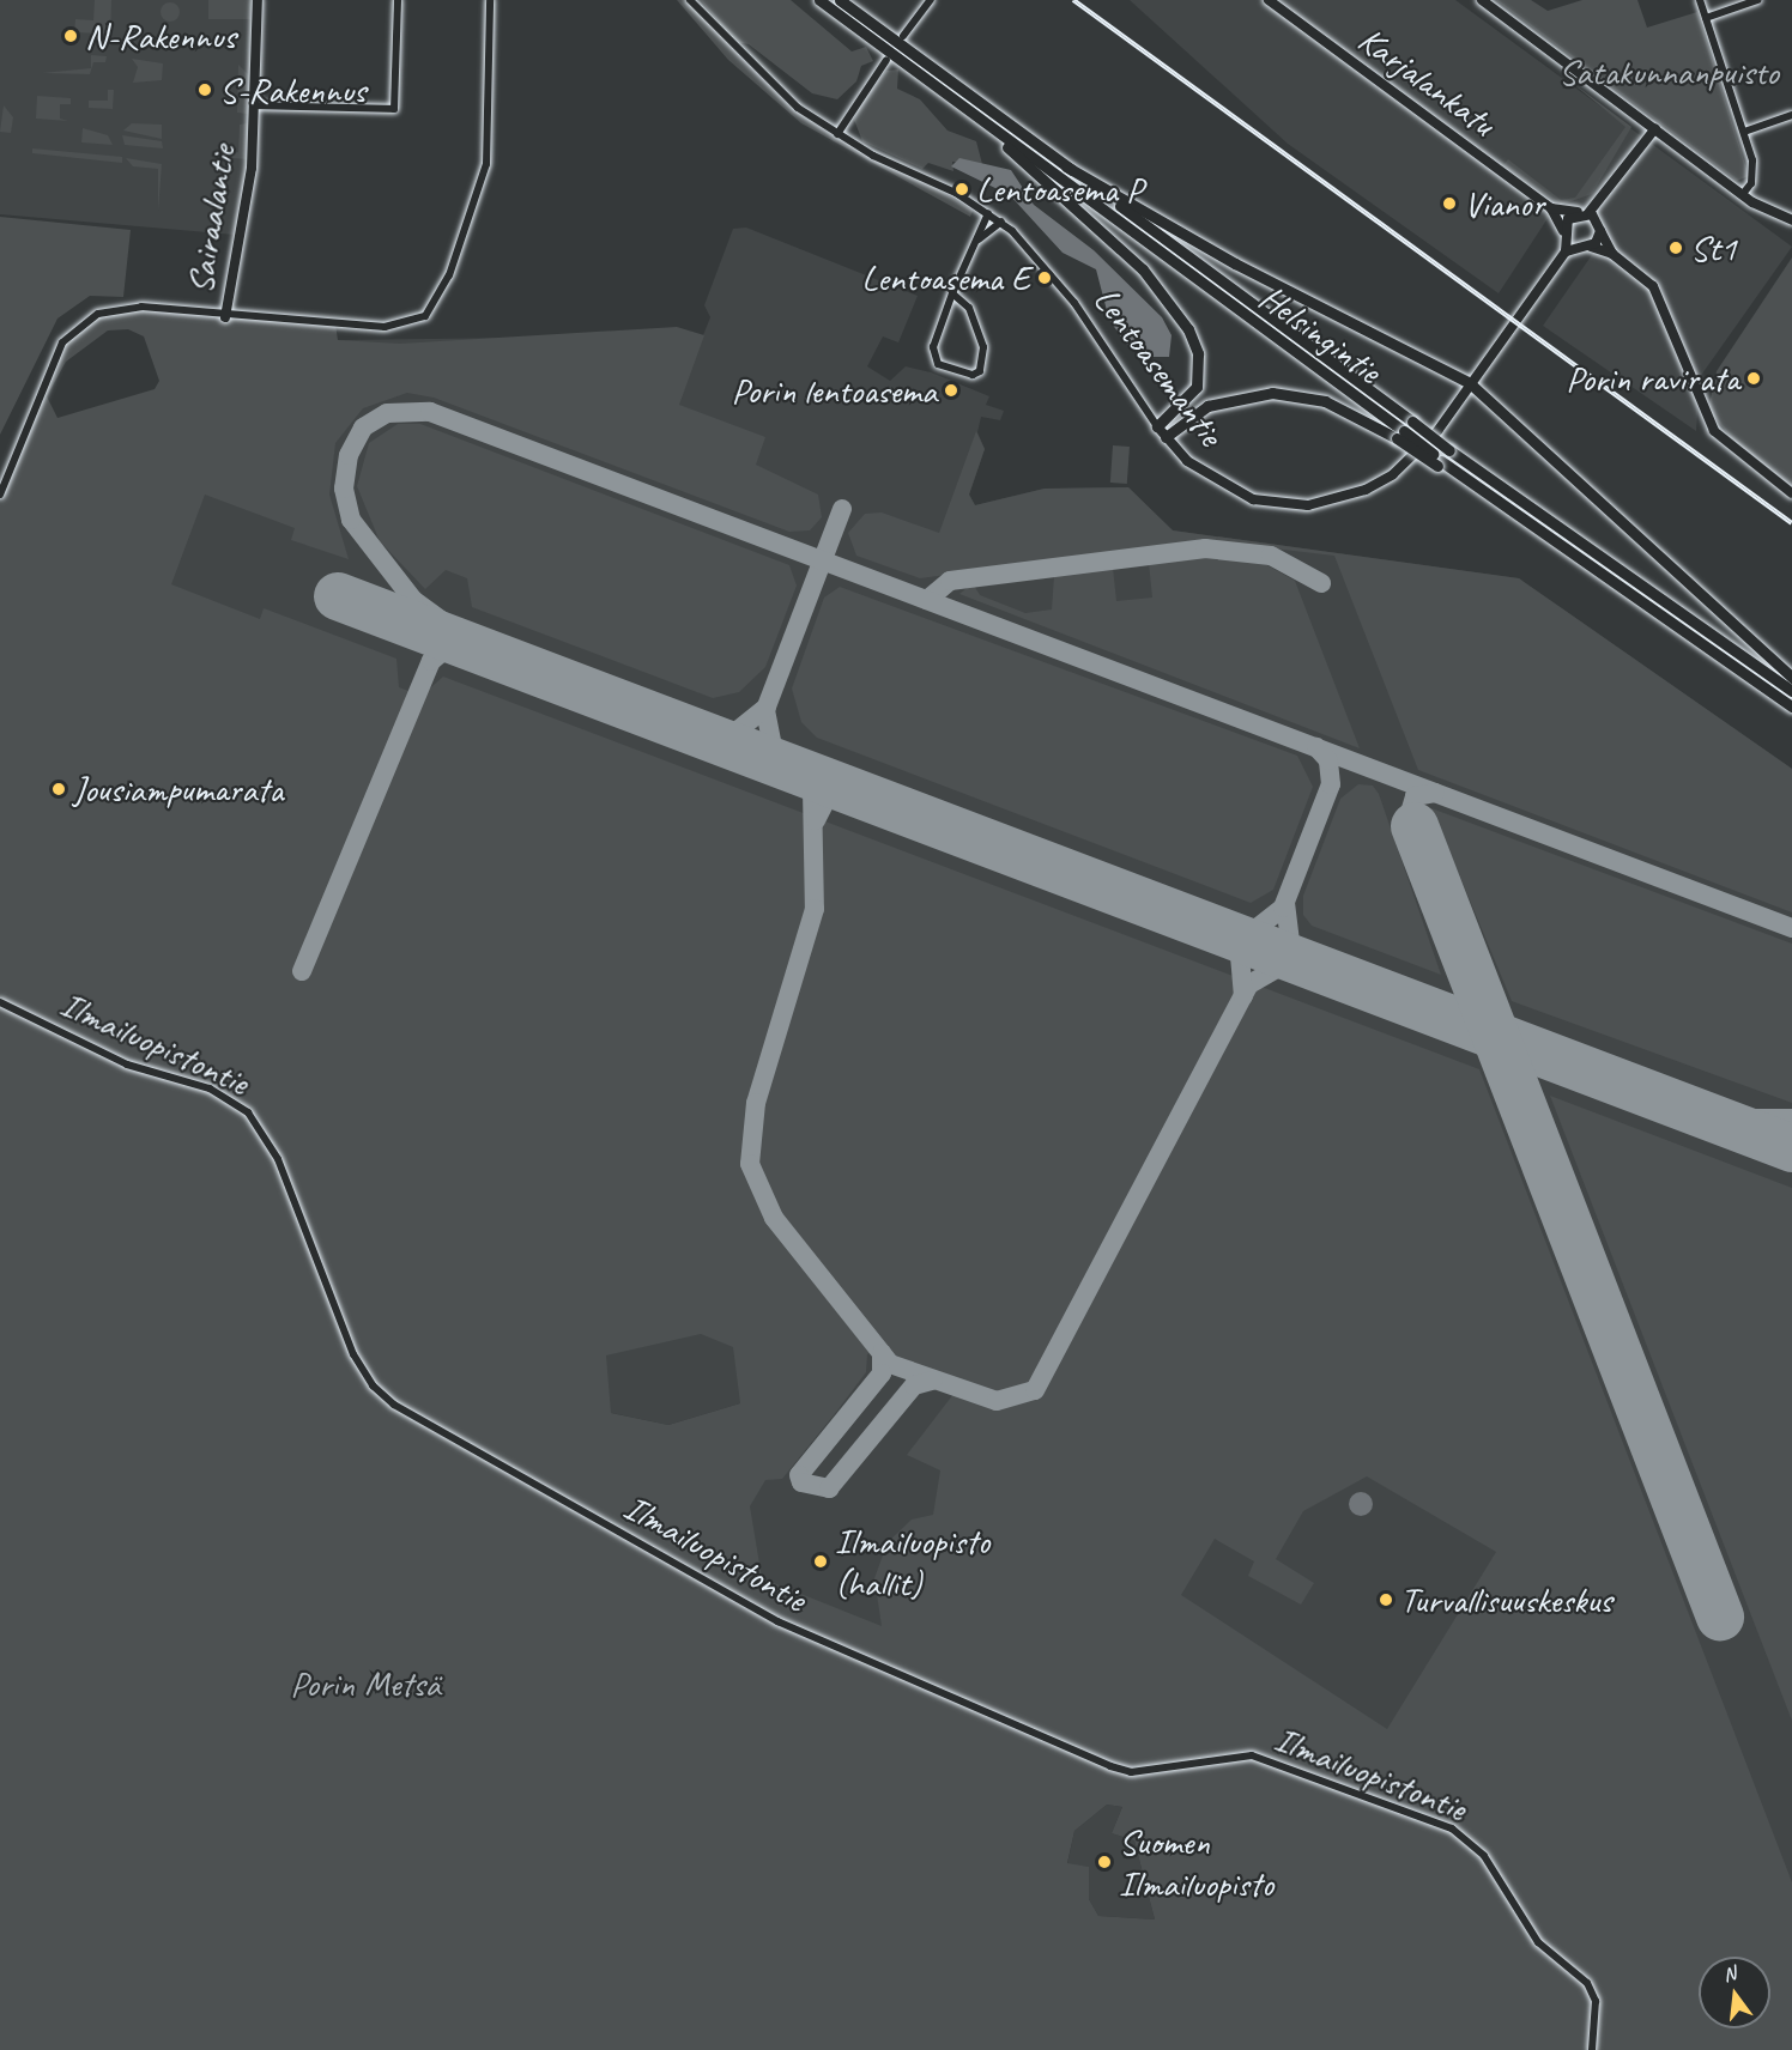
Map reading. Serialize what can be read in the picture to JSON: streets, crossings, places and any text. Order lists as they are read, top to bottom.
{
  "streets": {
    "highway": ["Helsingintie"],
    "main road": ["Lentoasemantie"],
    "street": ["Karjalankatu", "Sairaalantie", "Ilmailuopistontie"]
  },
  "parks": ["Satakunnanpuisto", "Porin Metsä"],
  "places": [
    "N-Rakennus",
    "S-Rakennus",
    "Lentoasema P",
    "Vianor",
    "St1",
    "Lentoasema E",
    "Porin ravirata",
    "Porin lentoasema",
    "Jousiampumarata",
    "Ilmailuopisto (hallit)",
    "Turvallisuuskeskus",
    "Suomen Ilmailuopisto"
  ],
  "north": "top"
}
